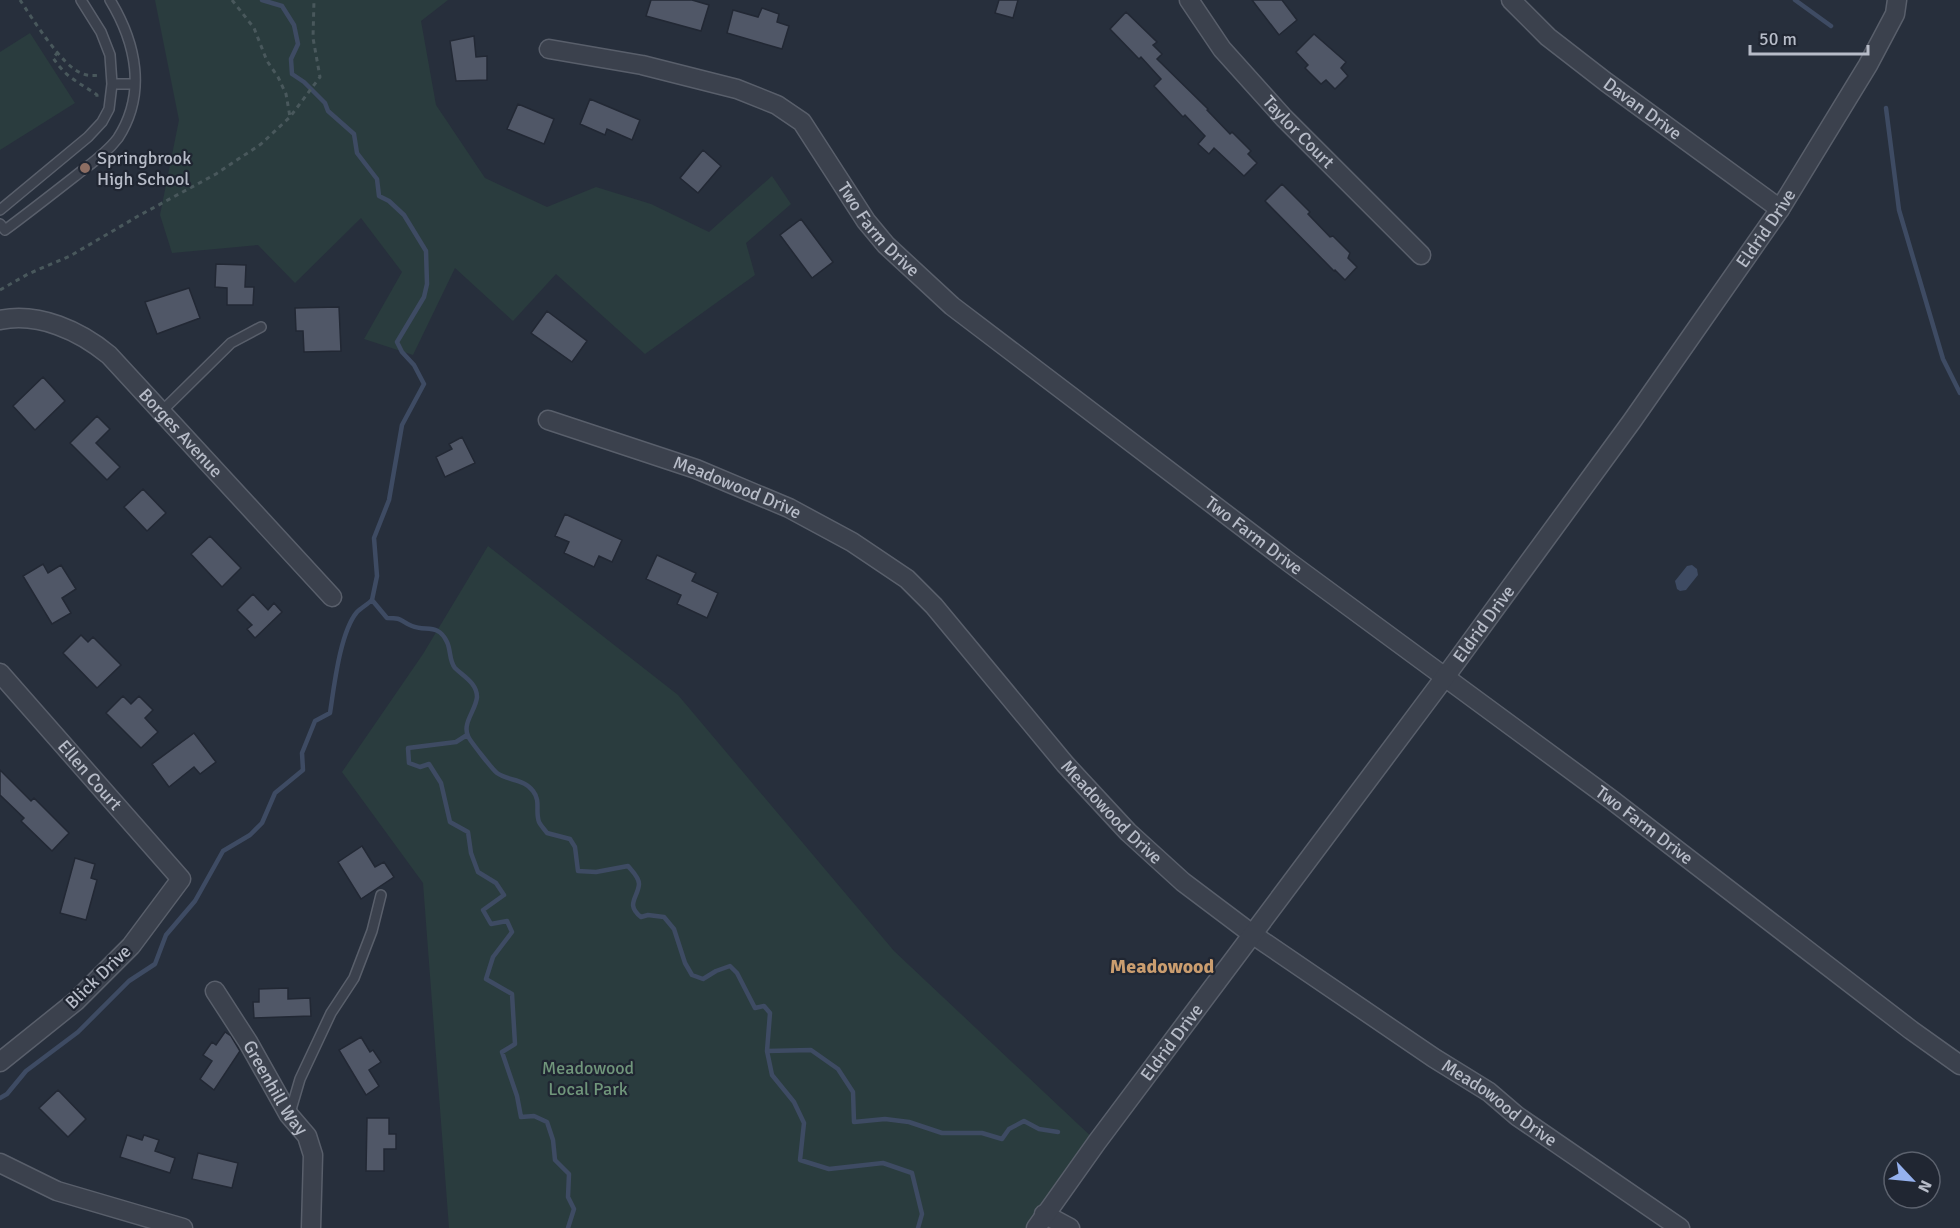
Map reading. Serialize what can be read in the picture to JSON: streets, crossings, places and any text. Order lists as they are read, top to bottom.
{
  "streets": {
    "street": [
      "Davan Drive",
      "Taylor Court",
      "Two Farm Drive",
      "Eldrid Drive",
      "Borges Avenue",
      "Meadowood Drive",
      "Ellen Court",
      "Blick Drive",
      "Greenhill Way"
    ]
  },
  "crossings": [
    ["Davan Drive", "Eldrid Drive"],
    ["Two Farm Drive", "Eldrid Drive"],
    ["Eldrid Drive", "Meadowood Drive"],
    ["Ellen Court", "Blick Drive"]
  ],
  "districts": ["Meadowood"],
  "parks": ["Meadowood Local Park"],
  "places": ["Springbrook High School"],
  "scale_bar": "50 m",
  "north": "bottom right"
}
